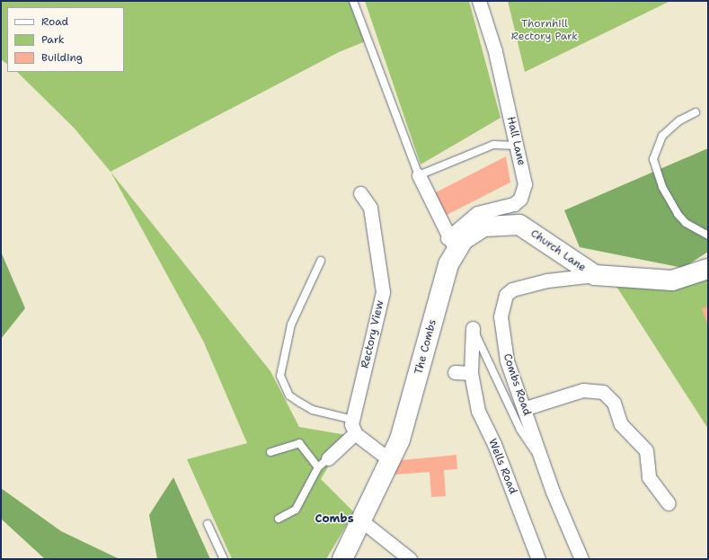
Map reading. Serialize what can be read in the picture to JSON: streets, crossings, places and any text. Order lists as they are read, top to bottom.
{
  "streets": {
    "main road": ["Church Lane", "The Combs"],
    "street": [
      "Hall Lane",
      "Rectory View",
      "Combs Road",
      "Wells Road"
    ]
  },
  "crossings": [
    ["Hall Lane", "Church Lane"],
    ["Hall Lane", "The Combs"],
    ["Church Lane", "The Combs"],
    ["Church Lane", "Combs Road"]
  ],
  "districts": ["Combs"],
  "parks": ["Thornhill Rectory Park"],
  "legend": ["Road", "Park", "Building"]
}
